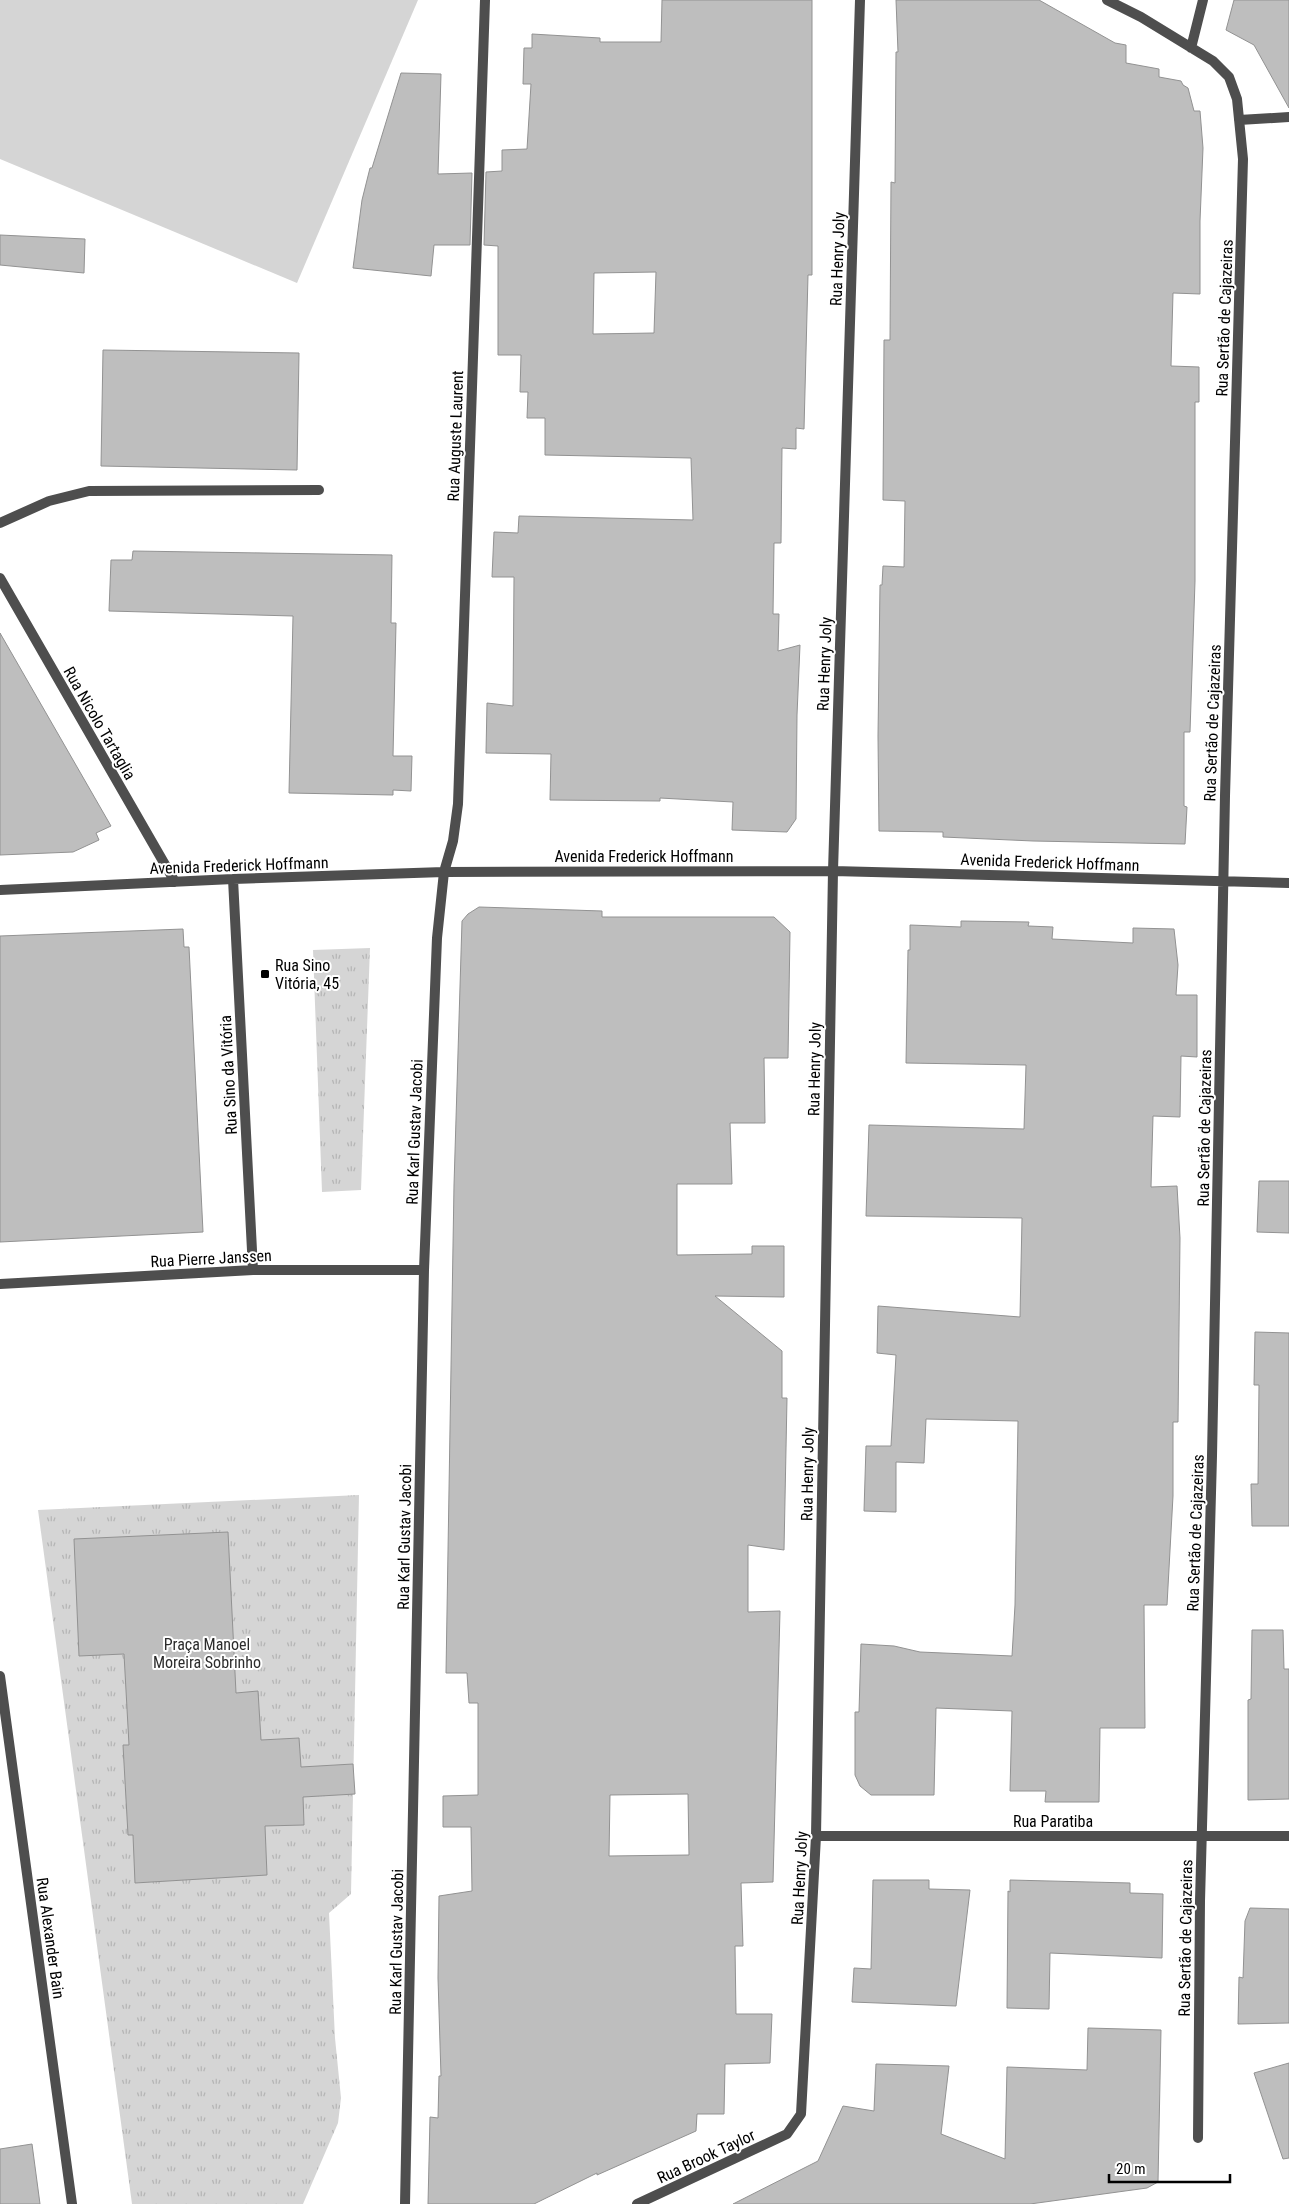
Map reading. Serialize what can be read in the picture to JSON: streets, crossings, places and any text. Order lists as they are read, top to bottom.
{
  "streets": {
    "street": [
      "Rua Henry Joly",
      "Rua Sertão de Cajazeiras",
      "Rua Auguste Laurent",
      "Rua Nicolo Tartaglia",
      "Avenida Frederick Hoffmann",
      "Rua Sino da Vitória",
      "Rua Karl Gustav Jacobi",
      "Rua Pierre Janssen",
      "Rua Paratiba",
      "Rua Alexander Bain",
      "Rua Brook Taylor"
    ]
  },
  "crossings": [
    ["Rua Henry Joly", "Avenida Frederick Hoffmann"],
    ["Rua Henry Joly", "Rua Paratiba"],
    ["Rua Henry Joly", "Rua Brook Taylor"],
    ["Rua Sertão de Cajazeiras", "Avenida Frederick Hoffmann"],
    ["Rua Sertão de Cajazeiras", "Rua Paratiba"],
    ["Rua Auguste Laurent", "Avenida Frederick Hoffmann"],
    ["Rua Auguste Laurent", "Rua Karl Gustav Jacobi"],
    ["Rua Nicolo Tartaglia", "Avenida Frederick Hoffmann"],
    ["Avenida Frederick Hoffmann", "Rua Sino da Vitória"],
    ["Avenida Frederick Hoffmann", "Rua Karl Gustav Jacobi"],
    ["Rua Sino da Vitória", "Rua Pierre Janssen"],
    ["Rua Karl Gustav Jacobi", "Rua Pierre Janssen"]
  ],
  "parks": ["Praça Manoel Moreira Sobrinho"],
  "places": {
    "transit": ["Rua Sino Vitória, 45"]
  },
  "scale_bar": "20 m"
}
